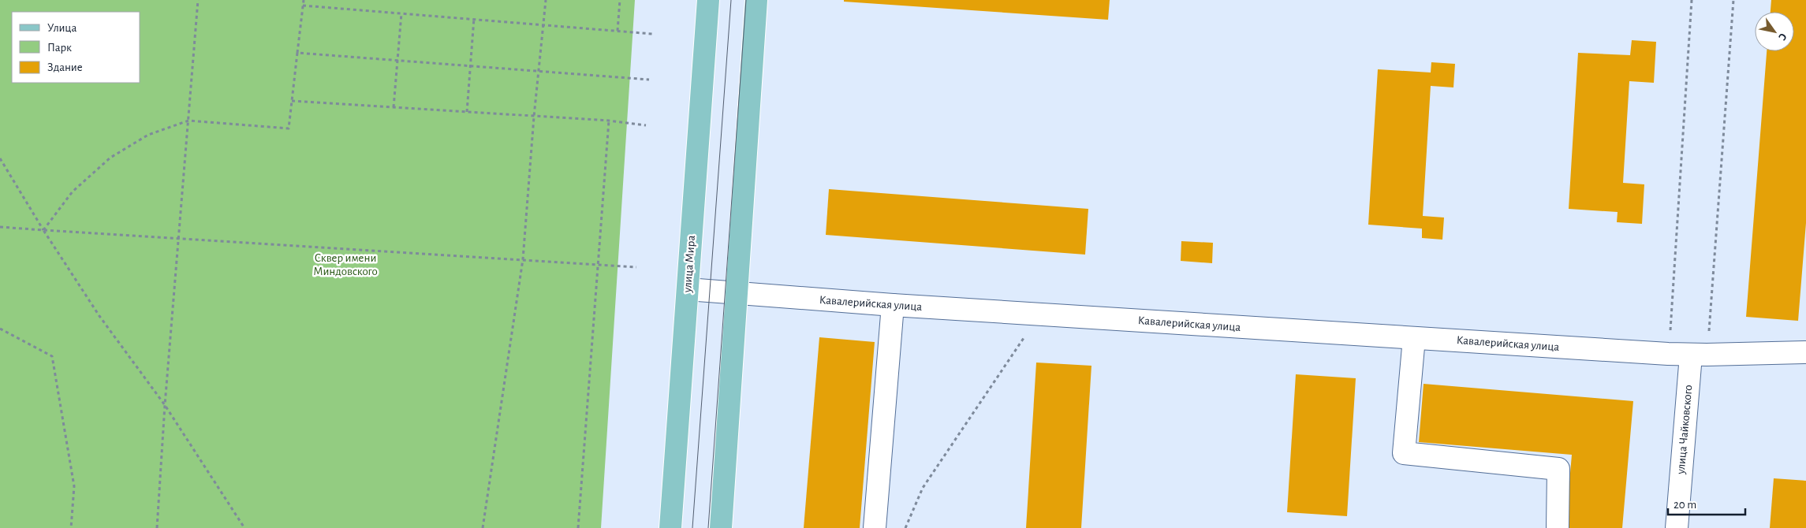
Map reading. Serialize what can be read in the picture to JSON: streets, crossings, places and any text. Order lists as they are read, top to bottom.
{
  "streets": {
    "main road": ["улица Мира"],
    "street": ["Кавалерийская улица", "улица Чайковского"]
  },
  "crossings": [
    ["улица Мира", "Кавалерийская улица"],
    ["Кавалерийская улица", "улица Чайковского"]
  ],
  "parks": ["Сквер имени Миндовского"],
  "legend": ["Улица", "Парк", "Здание"],
  "scale_bar": "20 m",
  "north": "bottom right"
}
